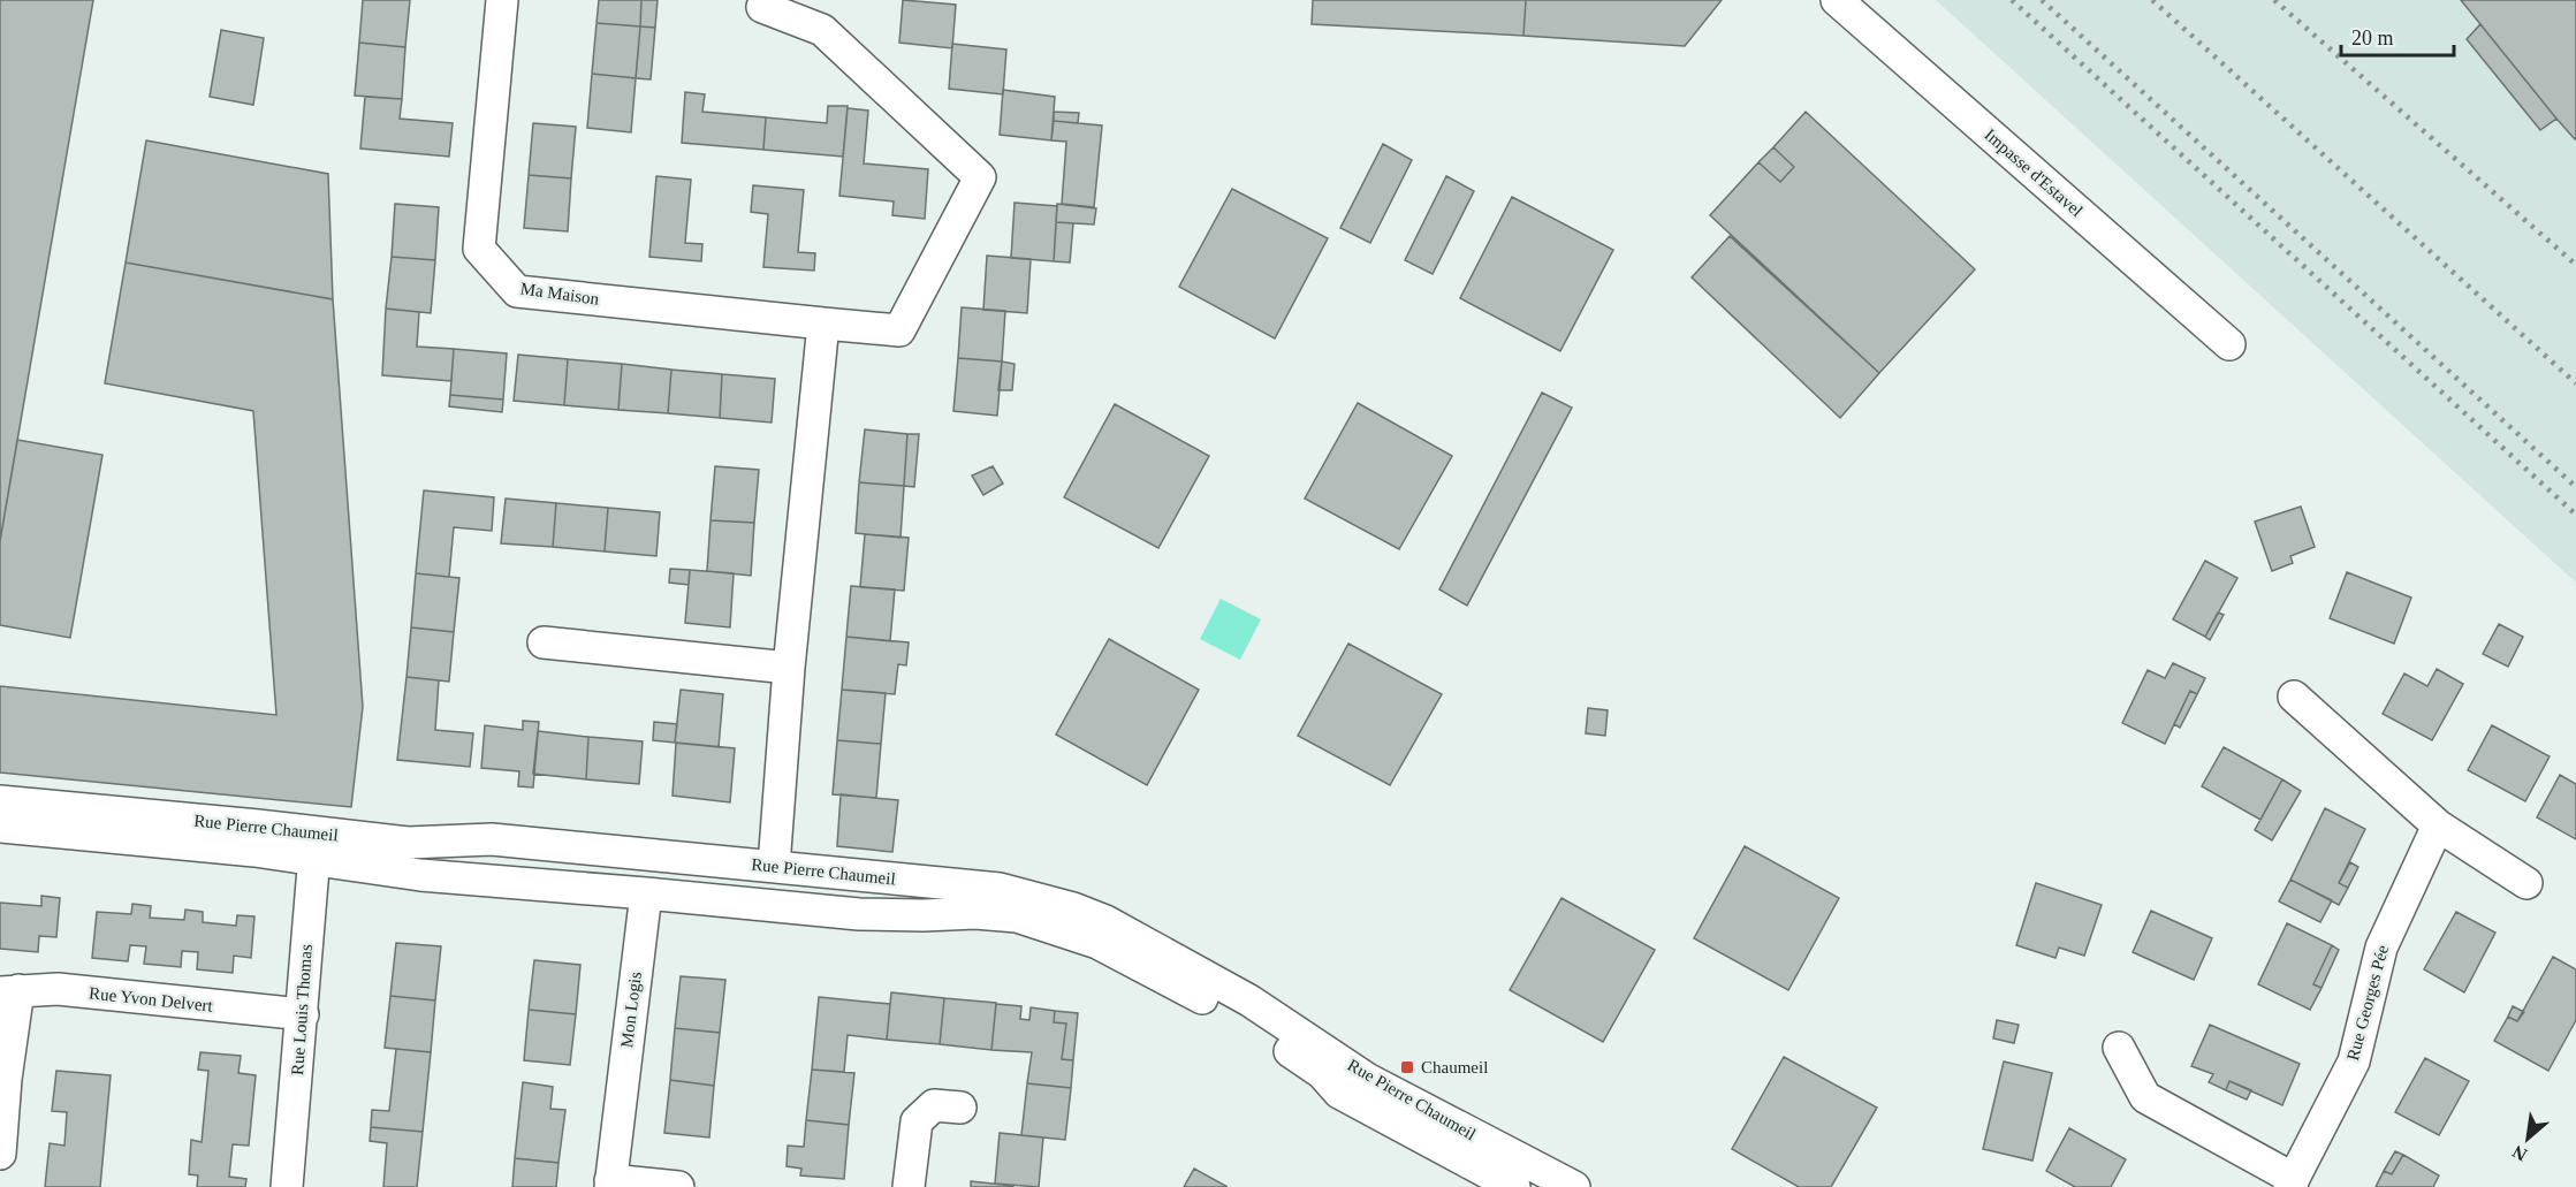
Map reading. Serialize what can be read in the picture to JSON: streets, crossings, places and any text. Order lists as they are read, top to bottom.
{
  "streets": {
    "street": [
      "Impasse d'Estavel",
      "Ma Maison",
      "Rue Pierre Chaumeil",
      "Rue Yvon Delvert",
      "Rue Georges Pée",
      "Rue Louis Thomas",
      "Mon Logis"
    ]
  },
  "crossings": [
    ["Rue Pierre Chaumeil", "Rue Louis Thomas"],
    ["Rue Pierre Chaumeil", "Mon Logis"],
    ["Rue Yvon Delvert", "Rue Louis Thomas"]
  ],
  "places": {
    "transit": ["Chaumeil"]
  },
  "scale_bar": "20 m",
  "north": "bottom left"
}
